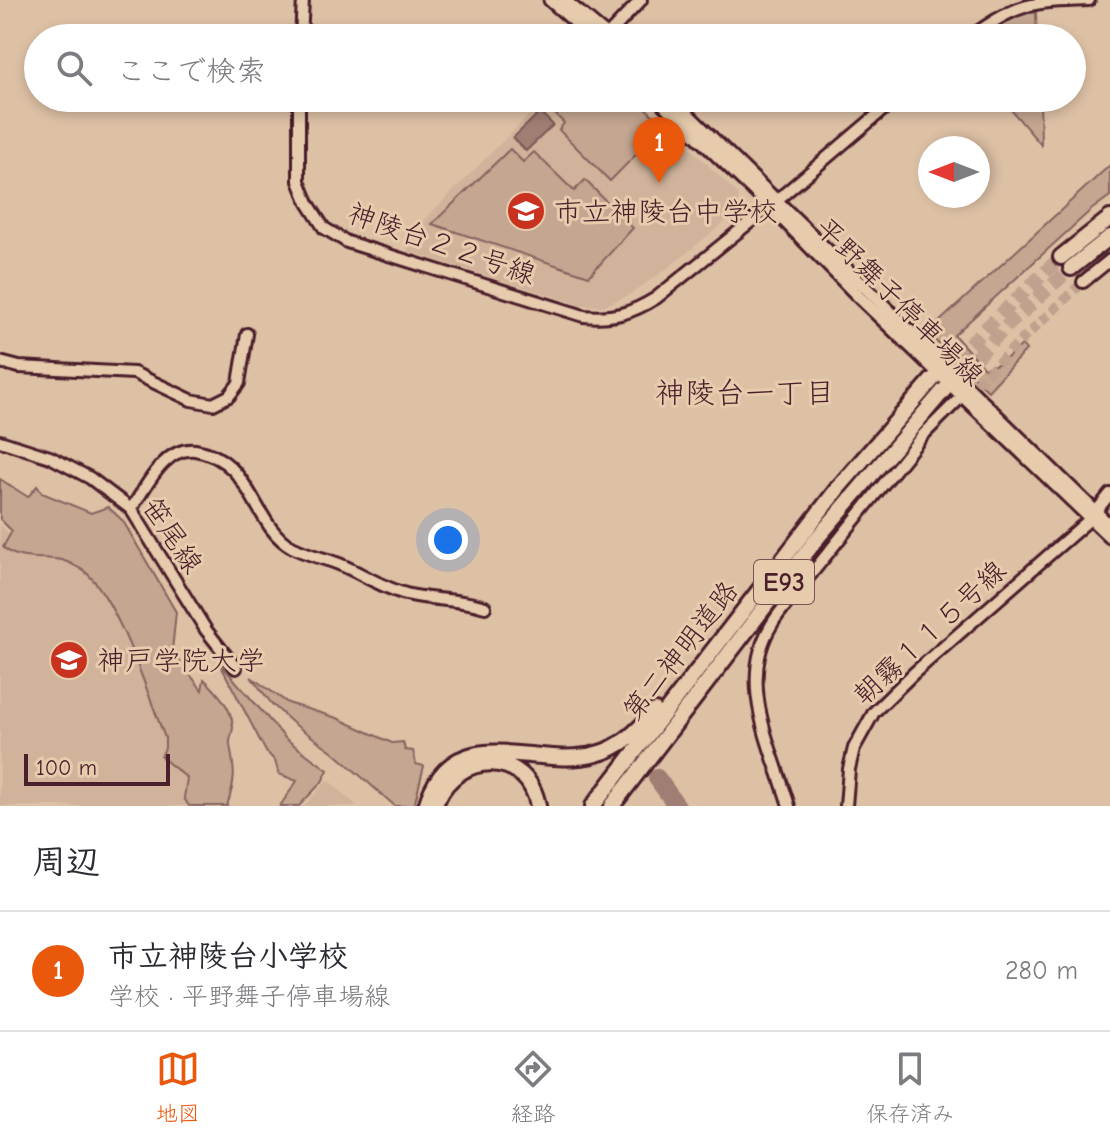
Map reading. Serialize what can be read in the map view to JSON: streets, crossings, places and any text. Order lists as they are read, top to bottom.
{
  "streets": {
    "highway": ["E93", "第二神明道路"],
    "main road": ["平野舞子停車場線"],
    "street": ["神陵台２２号線", "笹尾線", "朝霧１１５号線"]
  },
  "crossings": [
    ["神陵台２２号線", "平野舞子停車場線"],
    ["平野舞子停車場線", "朝霧１１５号線"]
  ],
  "districts": ["神陵台一丁目"],
  "places": {
    "school or university": ["市立神陵台中学校", "神戸学院大学"]
  },
  "scale_bar": "100 m",
  "north": "left",
  "page": {
    "search": "ここで検索",
    "pins": "1",
    "scale": "100 m",
    "heading": "周辺",
    "list": [
      {
        "mark": "1",
        "name": "市立神陵台小学校",
        "note": "学校 · 平野舞子停車場線",
        "value": "280 m"
      }
    ],
    "nav": ["地図", "経路", "保存済み"]
  }
}
